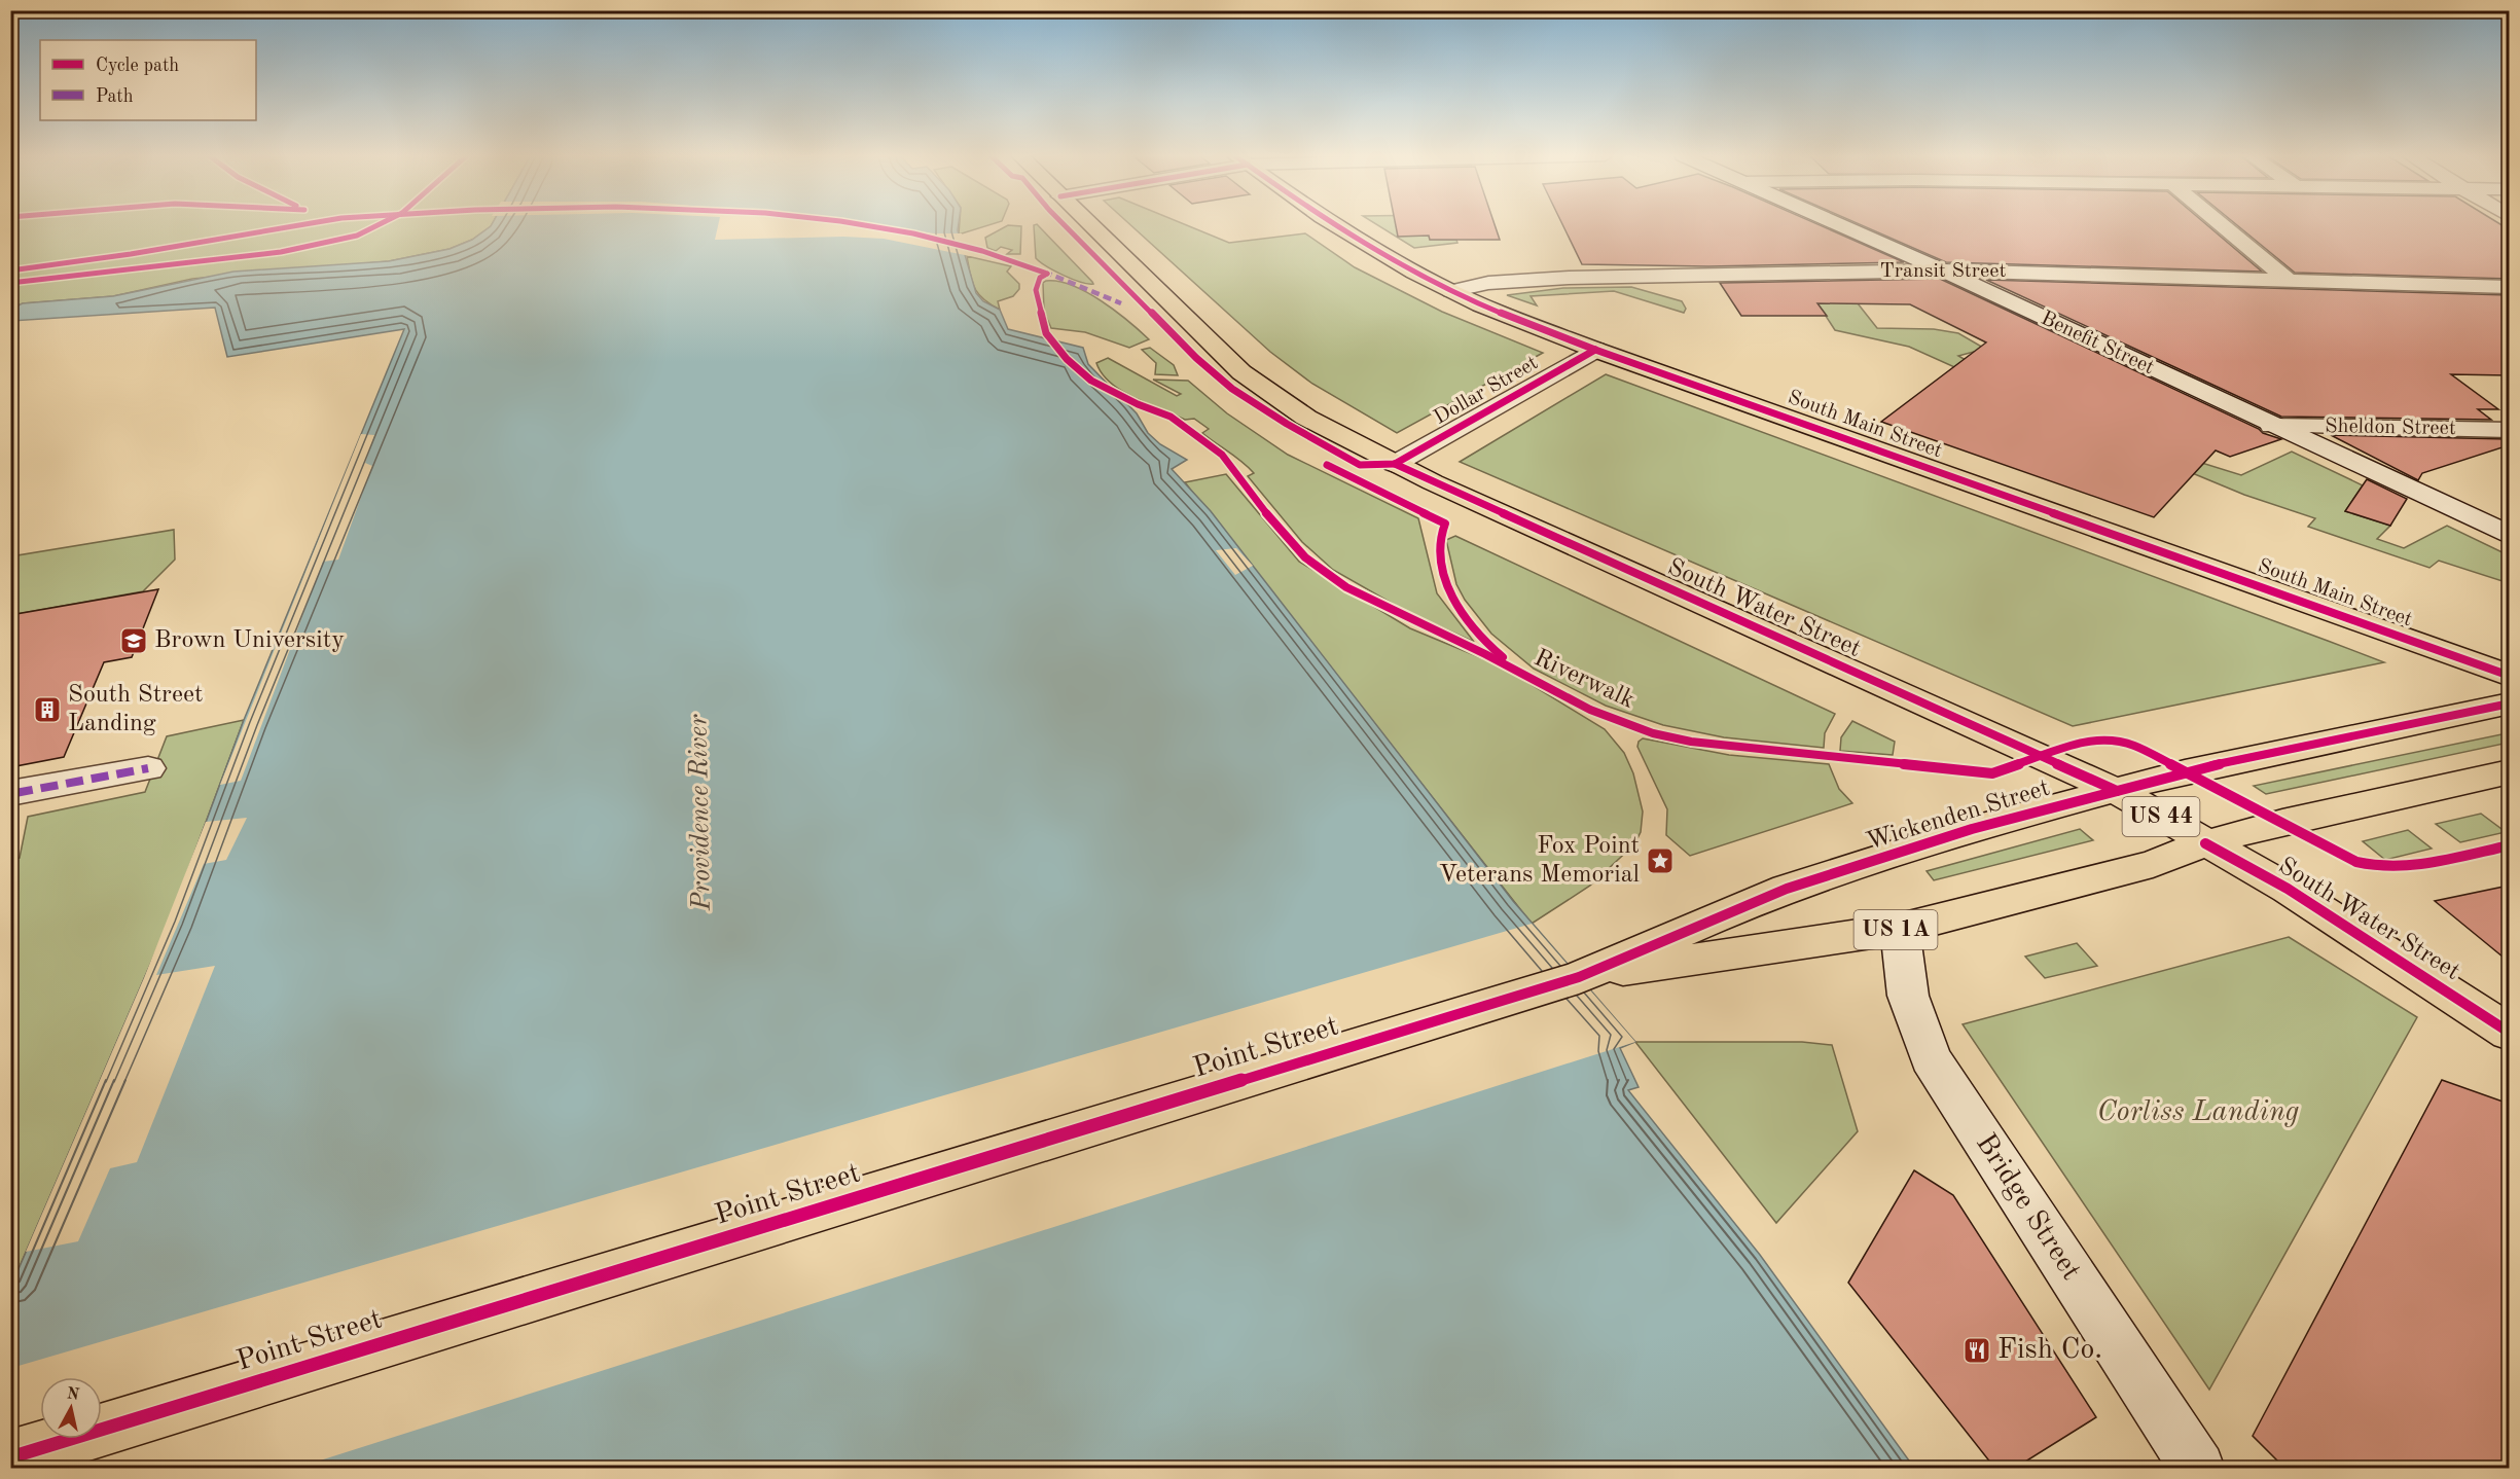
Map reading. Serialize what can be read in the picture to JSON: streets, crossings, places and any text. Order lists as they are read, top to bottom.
{
  "streets": {
    "main road": [
      "South Main Street",
      "South Water Street",
      "Wickenden Street",
      "US 44",
      "US 1A",
      "Point Street"
    ],
    "street": [
      "Transit Street",
      "Benefit Street",
      "Dollar Street",
      "Sheldon Street",
      "Bridge Street"
    ],
    "cycle path": ["Riverwalk"]
  },
  "crossings": [
    ["Transit Street", "Benefit Street"],
    ["Transit Street", "South Main Street"],
    ["Benefit Street", "Sheldon Street"],
    ["Dollar Street", "South Main Street"],
    ["Dollar Street", "South Water Street"],
    ["South Water Street", "Wickenden Street"],
    ["South Water Street", "US 1A"],
    ["Wickenden Street", "US 1A"],
    ["Wickenden Street", "Point Street"],
    ["US 1A", "Point Street"],
    ["US 1A", "Bridge Street"]
  ],
  "water": ["Providence River"],
  "parks": ["Corliss Landing"],
  "places": {
    "school or university": ["Brown University"],
    "building": ["South Street Landing"],
    "place": ["Fox Point Veterans Memorial"],
    "restaurant": ["Fish Co."]
  },
  "legend": ["Cycle path", "Path"],
  "north": "top"
}
